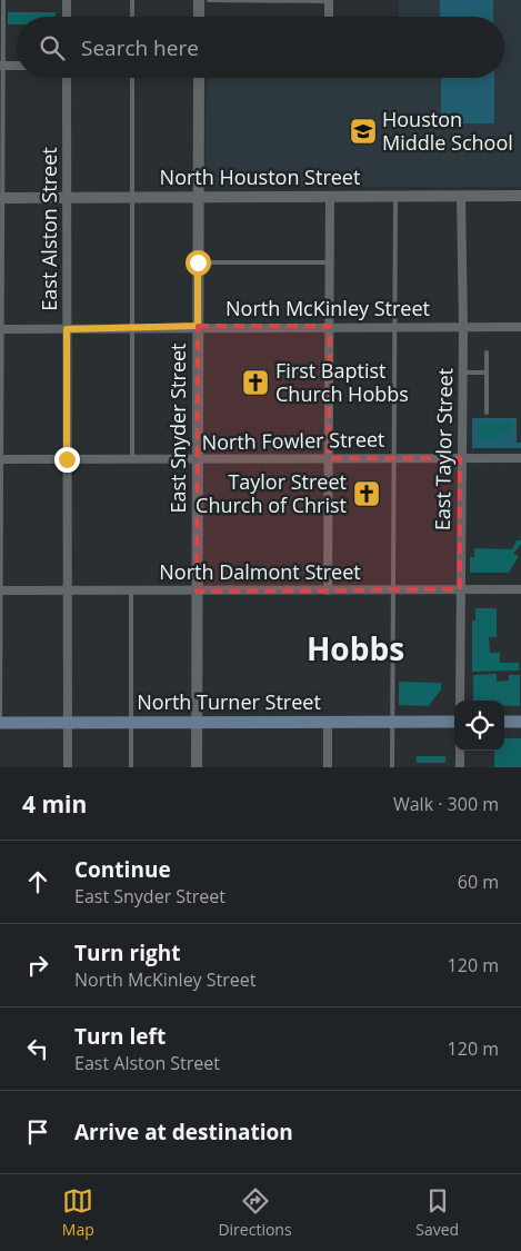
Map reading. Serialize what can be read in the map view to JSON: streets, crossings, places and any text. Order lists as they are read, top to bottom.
{
  "streets": {
    "main road": ["North Turner Street"],
    "street": [
      "North Houston Street",
      "East Alston Street",
      "North McKinley Street",
      "East Snyder Street",
      "North Fowler Street",
      "East Taylor Street",
      "North Dalmont Street"
    ]
  },
  "crossings": [
    ["North Houston Street", "East Alston Street"],
    ["North Houston Street", "East Snyder Street"],
    ["North Houston Street", "East Taylor Street"],
    ["East Alston Street", "North McKinley Street"],
    ["East Alston Street", "North Fowler Street"],
    ["East Alston Street", "North Dalmont Street"],
    ["East Alston Street", "North Turner Street"],
    ["North McKinley Street", "East Snyder Street"],
    ["North McKinley Street", "East Taylor Street"],
    ["East Snyder Street", "North Fowler Street"],
    ["East Snyder Street", "North Dalmont Street"],
    ["East Snyder Street", "North Turner Street"],
    ["North Fowler Street", "East Taylor Street"],
    ["East Taylor Street", "North Dalmont Street"]
  ],
  "districts": ["Hobbs"],
  "places": {
    "school or university": ["Houston Middle School"],
    "church": ["First Baptist Church Hobbs", "Taylor Street Church of Christ"]
  },
  "page": {
    "search": "Search here",
    "heading": ["4 min", "Walk · 300 m"],
    "list": [
      ["Continue", "East Snyder Street", "60 m"],
      ["Turn right", "North McKinley Street", "120 m"],
      ["Turn left", "East Alston Street", "120 m"],
      "Arrive at destination"
    ],
    "nav": ["Map", "Directions", "Saved"]
  }
}
